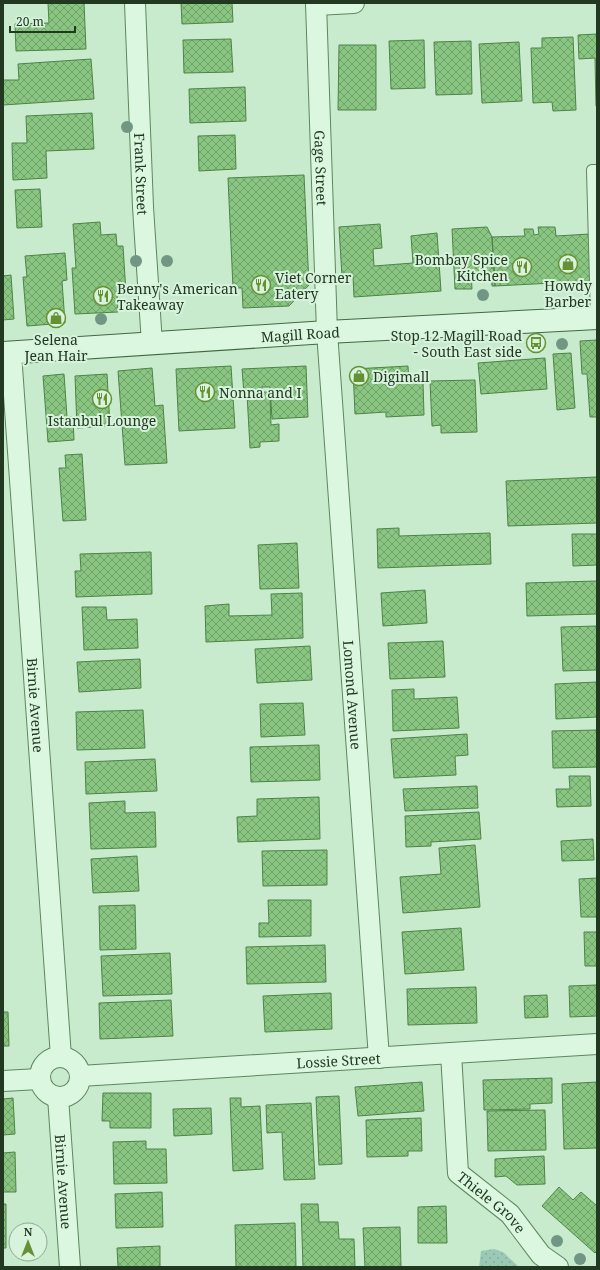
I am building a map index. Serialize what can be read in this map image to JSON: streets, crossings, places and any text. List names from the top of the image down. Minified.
{"streets":{"main road":["Magill Road"],"street":["Gage Street","Frank Street","Lomond Avenue","Birnie Avenue","Lossie Street","Thiele Grove"]},"crossings":[["Gage Street","Magill Road"],["Gage Street","Lomond Avenue"],["Frank Street","Magill Road"],["Magill Road","Lomond Avenue"],["Magill Road","Birnie Avenue"],["Lomond Avenue","Lossie Street"],["Birnie Avenue","Lossie Street"],["Lossie Street","Thiele Grove"]],"places":{"shop":["Howdy Barber","Selena Jean Hair","Digimall"],"restaurant":["Bombay Spice Kitchen","Viet Corner Eatery","Benny's American Takeaway","Nonna and I","Istanbul Lounge"],"bus stop":["Stop 12 Magill Road - South East side"]},"scale_bar":"20 m","north":"top"}
